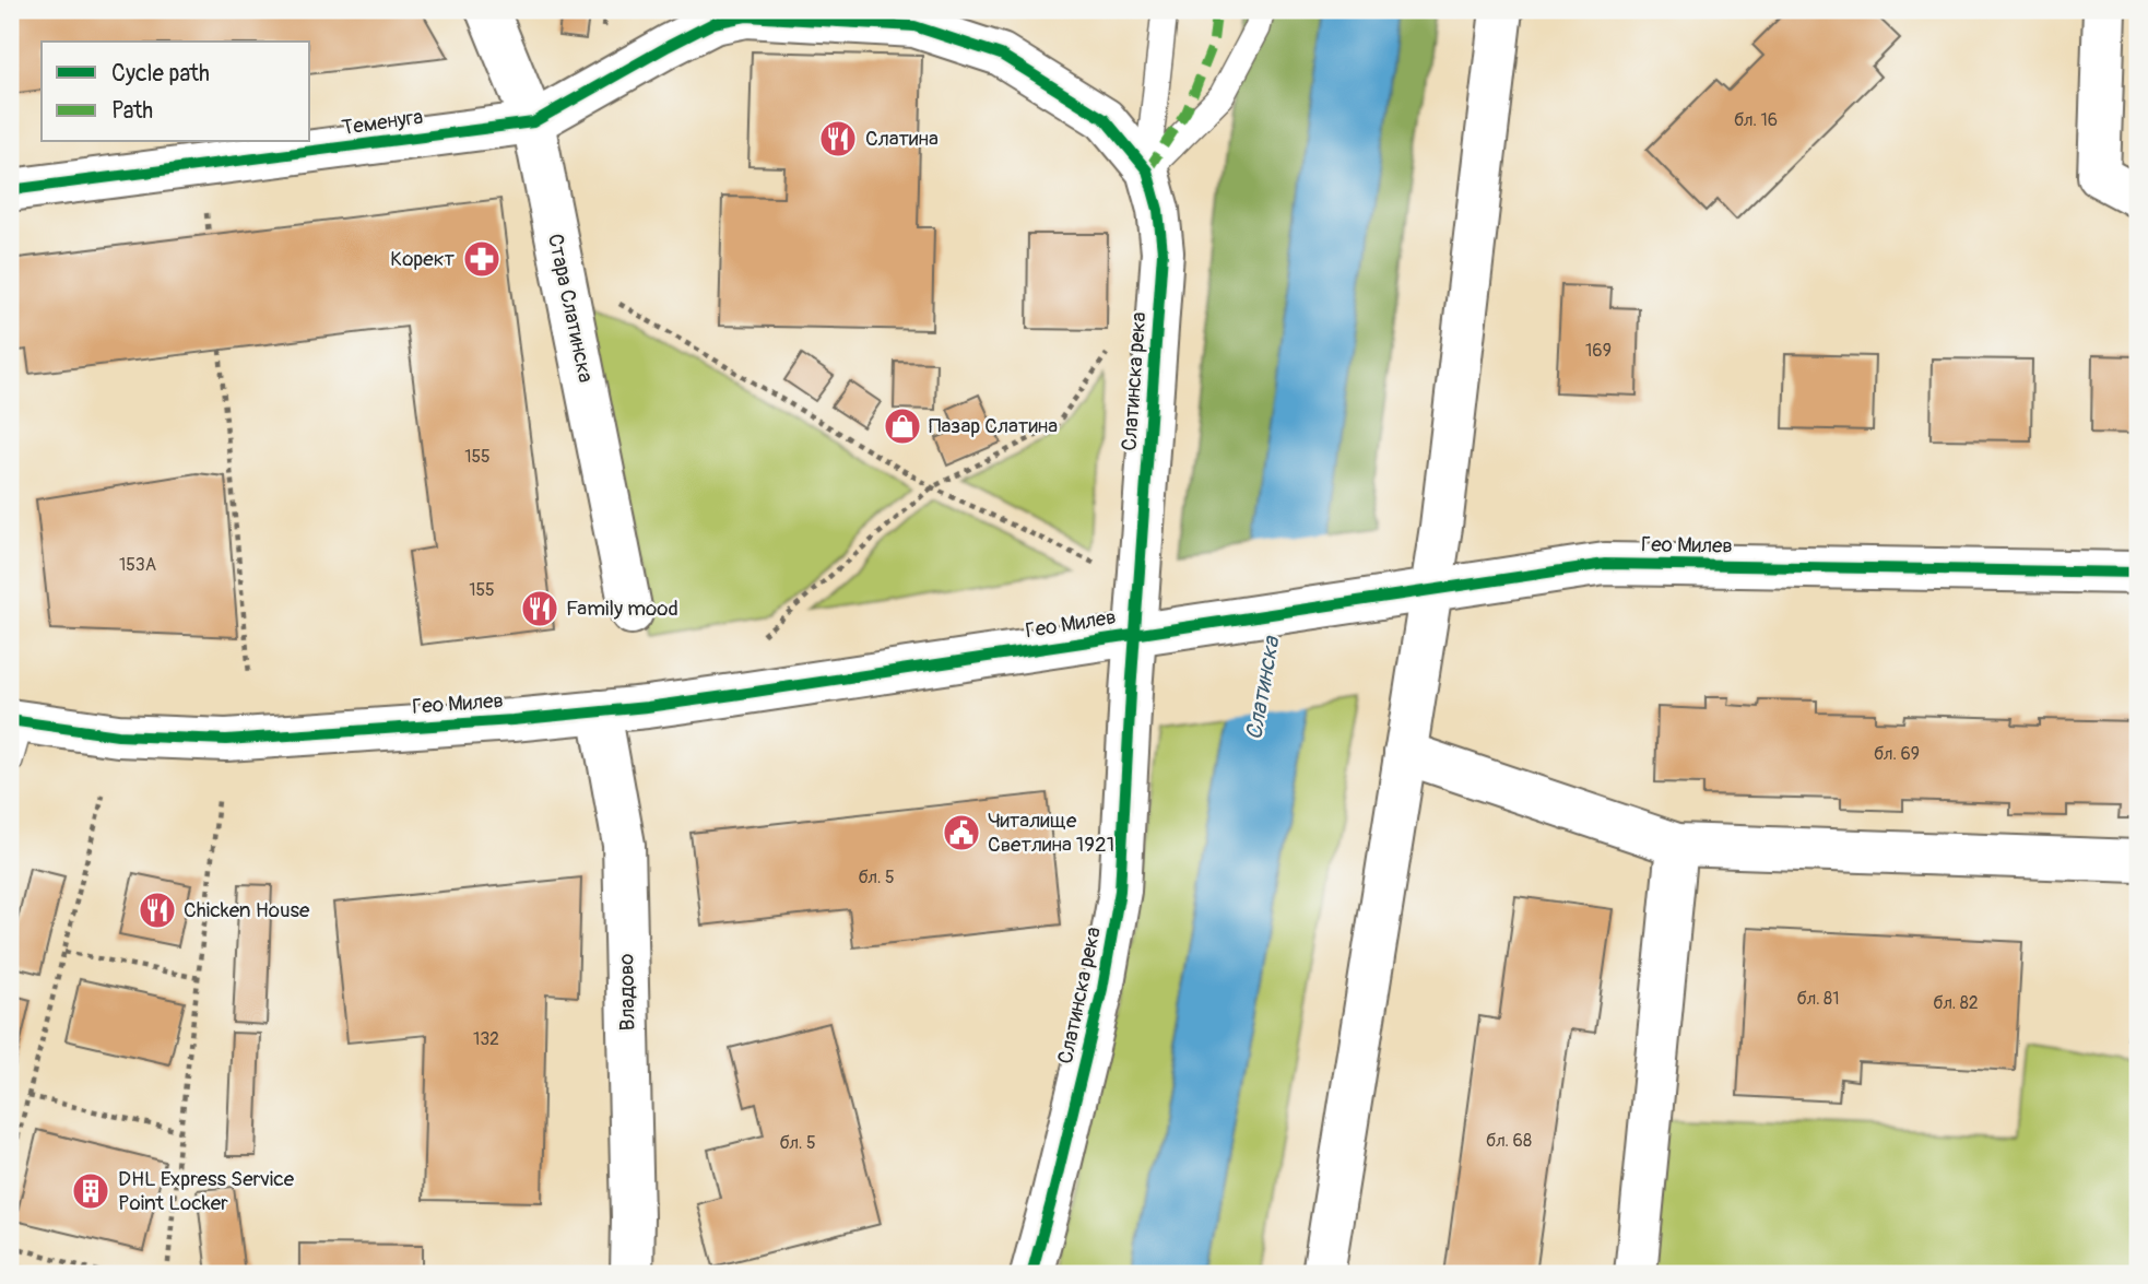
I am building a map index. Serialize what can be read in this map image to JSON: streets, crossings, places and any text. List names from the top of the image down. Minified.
{"streets":{"street":["Теменуга","Стара Слатинска","Слатинска река","Гео Милев","Владово"]},"crossings":[["Теменуга","Стара Слатинска"],["Теменуга","Слатинска река"],["Стара Слатинска","Слатинска река"],["Слатинска река","Гео Милев"],["Гео Милев","Владово"]],"water":["Слатинска"],"places":{"restaurant":["Слатина","Family mood","Chicken House"],"pharmacy":["Корект"],"shop":["Пазар Слатина"],"public building":["Читалище Светлина 1921"],"building":["DHL Express Service Point Locker"]},"house_numbers":["бл. 16","169","155","153А","155","бл. 69","бл. 5","бл. 81","бл. 82","132","бл. 68","бл. 5"],"legend":["Cycle path","Path"]}
